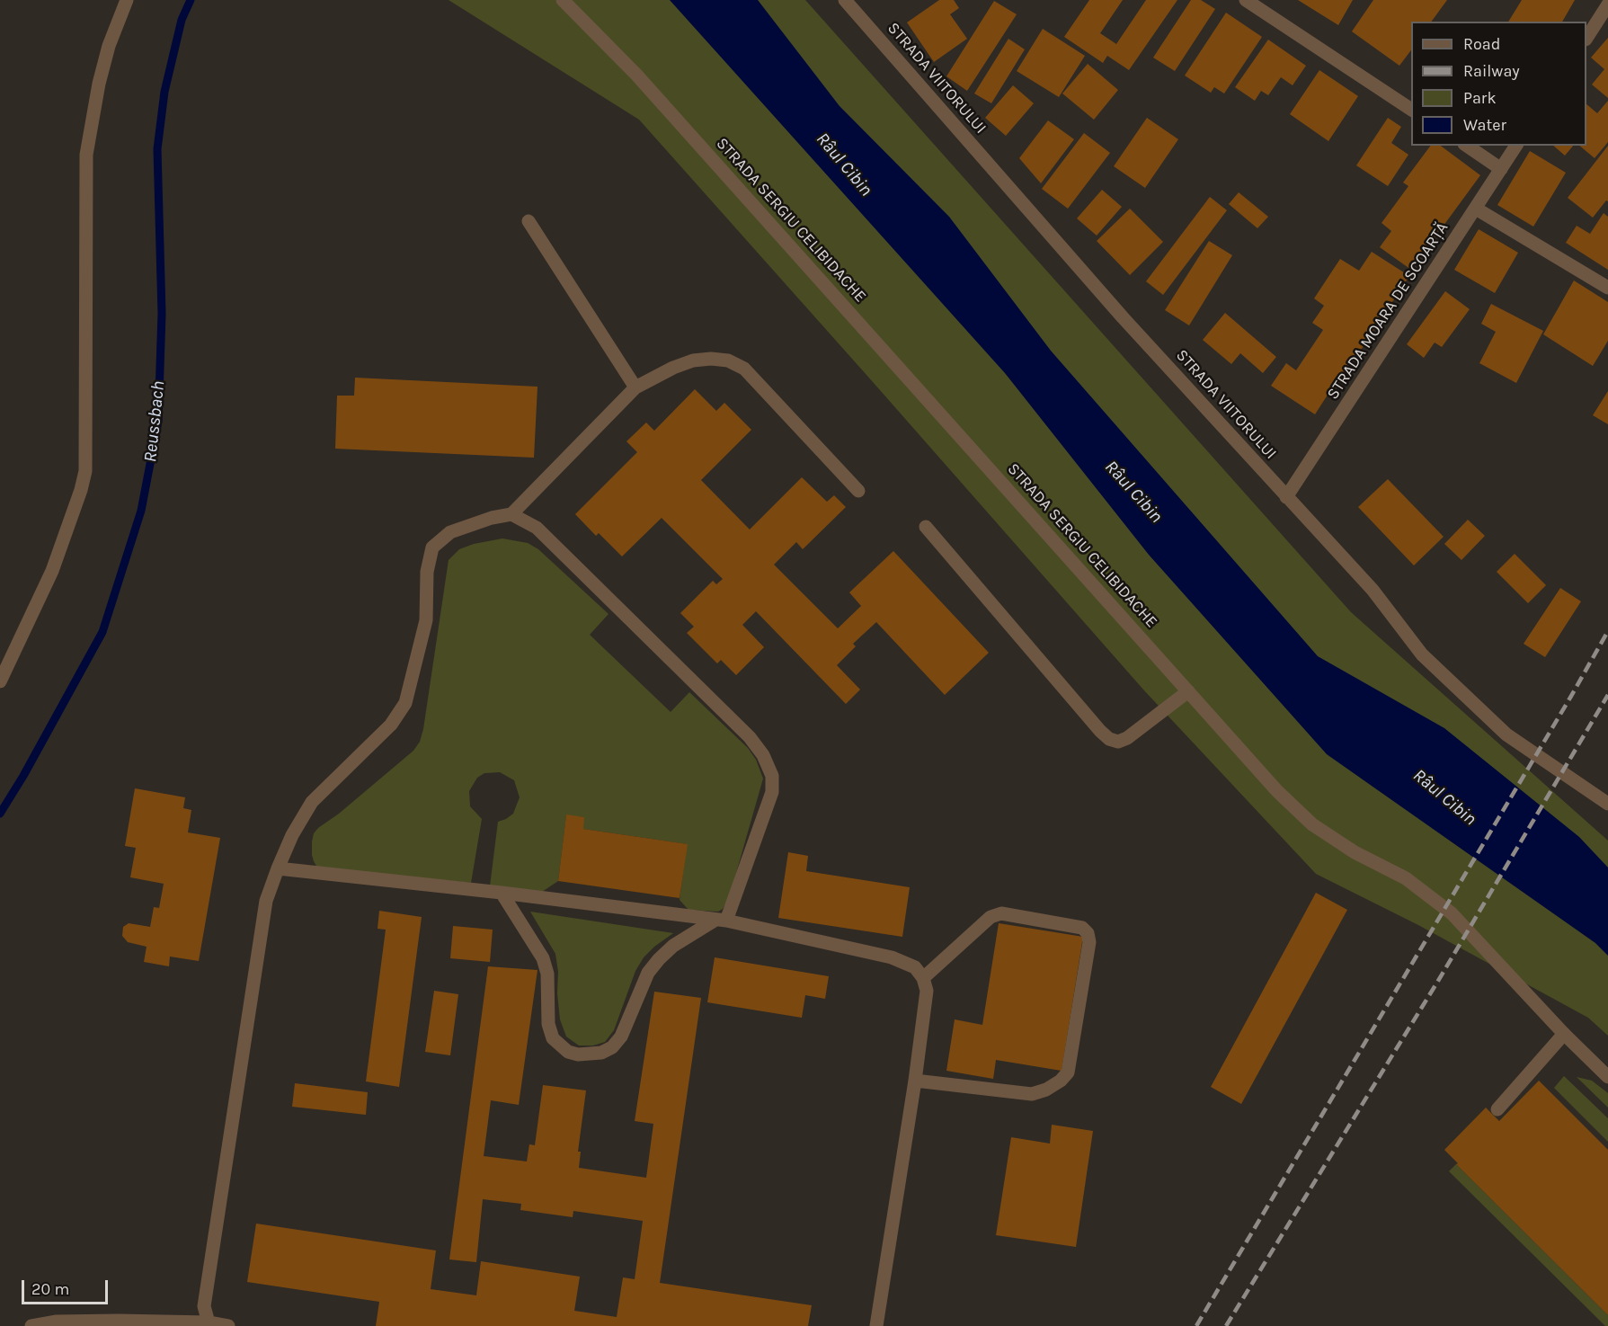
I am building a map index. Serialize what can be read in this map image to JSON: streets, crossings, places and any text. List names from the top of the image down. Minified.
{"streets":{"street":["STRADA VIITORULUI","STRADA SERGIU CELIBIDACHE","STRADA MOARA DE SCOARȚĂ"]},"crossings":[["STRADA VIITORULUI","STRADA MOARA DE SCOARȚĂ"]],"water":["Râul Cibin","Reussbach"],"legend":["Road","Railway","Park","Water"],"scale_bar":"20 m"}
